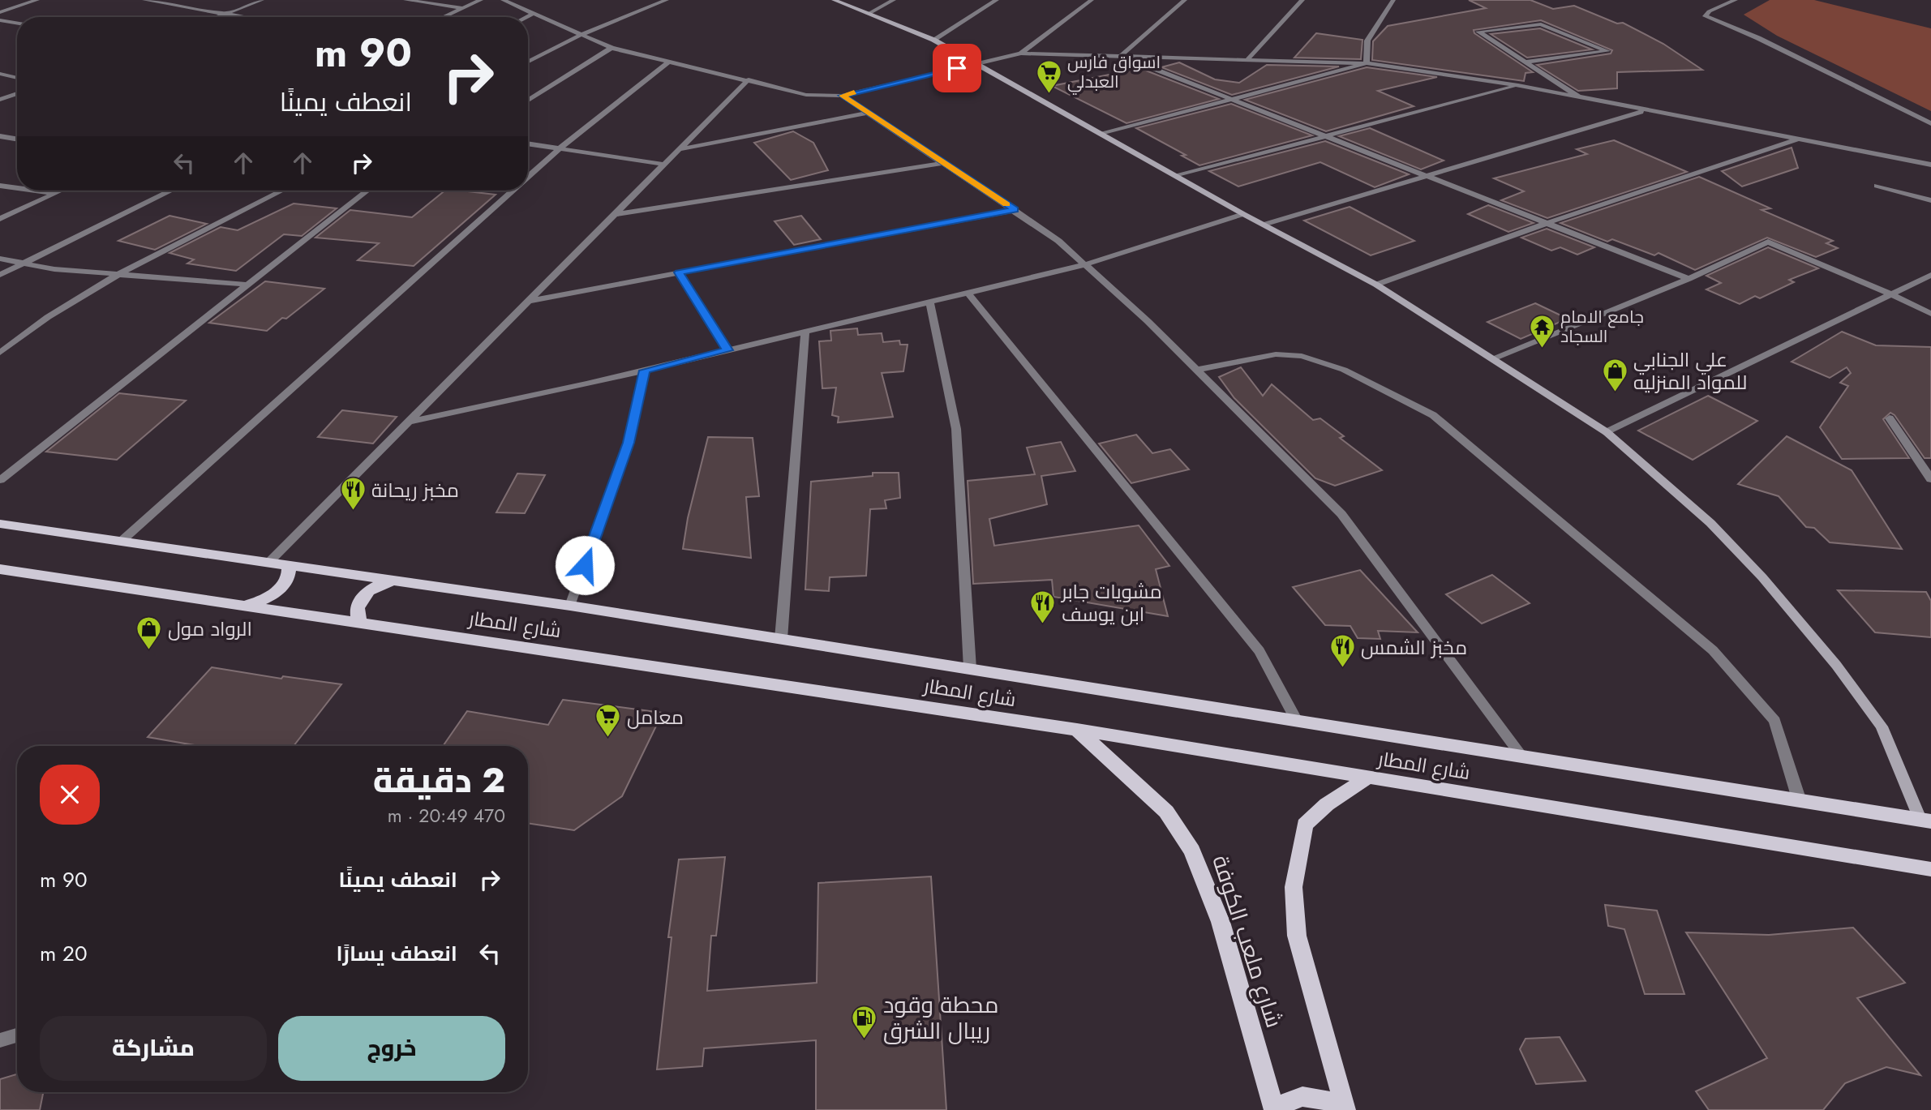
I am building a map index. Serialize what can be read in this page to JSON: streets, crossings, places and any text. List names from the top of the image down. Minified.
{"streets":{"main road":["شارع المطار","شارع ملعب الكوفة"]},"crossings":[["شارع المطار","شارع ملعب الكوفة"]],"places":{"supermarket":["اسواق فارس العبدلي","معامل"],"temple":["جامع الامام السجاد"],"shop":["علي الجنابي للمواد المنزليه","الرواد مول"],"restaurant":["مخبز ريحانة","مشويات جابر ابن يوسف","مخبز الشمس"],"fuel station":["محطة وقود ريبال الشرق"]},"page":{"turn":["90 m","انعطف يمينًا"],"heading":["2 دقيقة","470 m · 20:49"],"list":[{"name":"انعطف يمينًا","value":"90 m"},{"name":"انعطف يسارًا","value":"20 m"}],"buttons":["خروج","مشاركة"]}}
